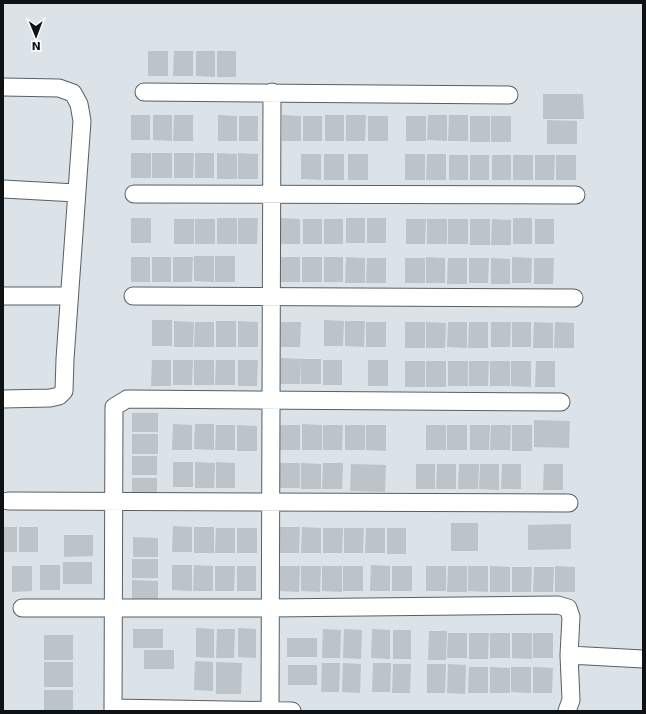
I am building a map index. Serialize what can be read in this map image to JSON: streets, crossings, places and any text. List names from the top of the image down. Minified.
{"north":"bottom"}
